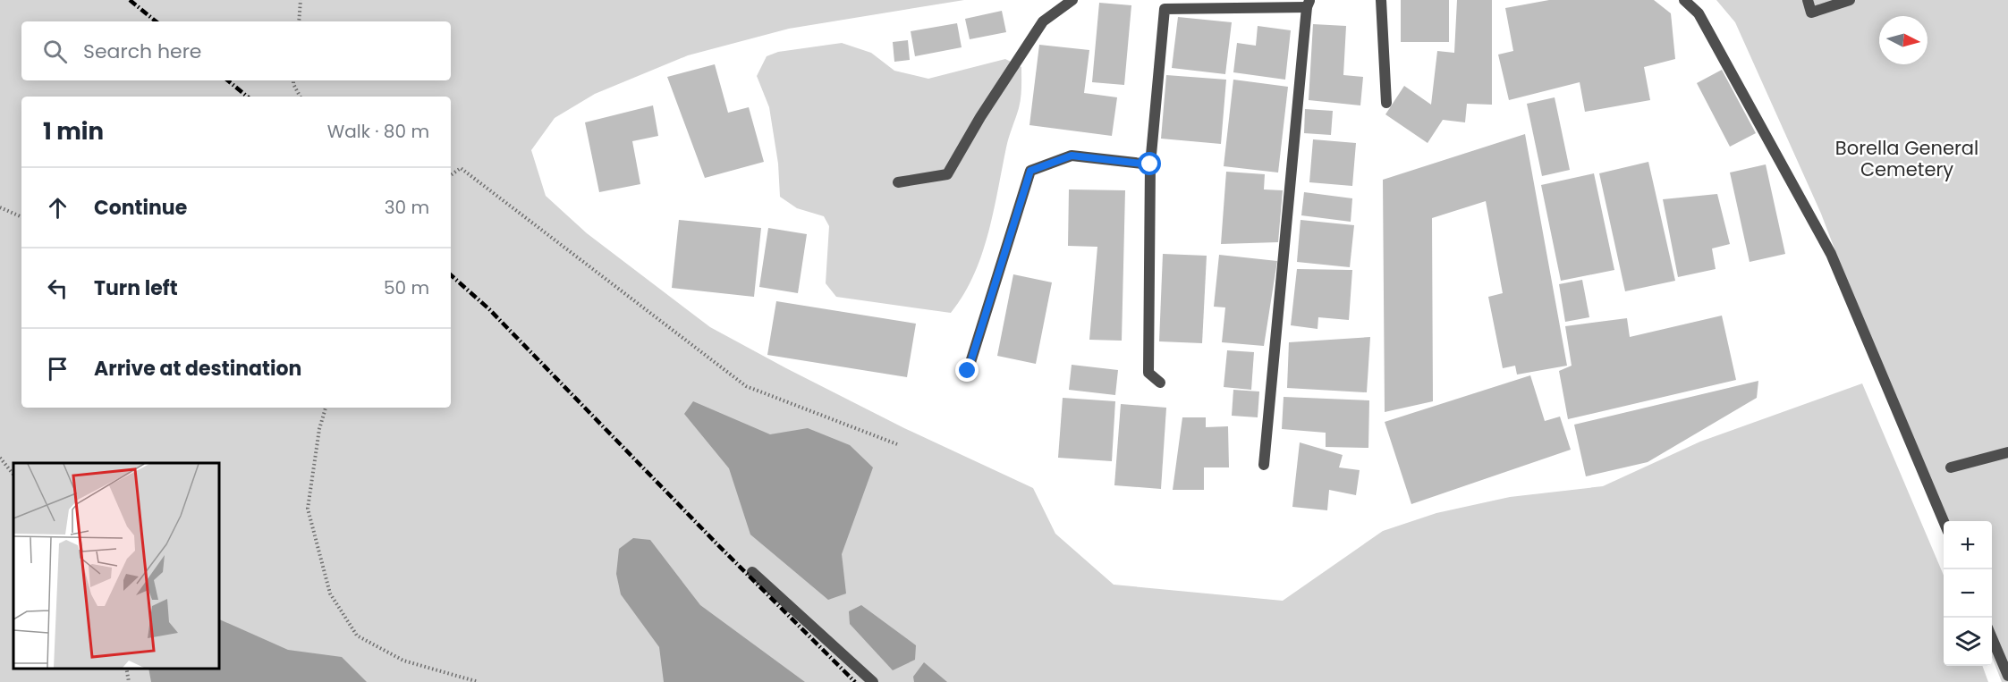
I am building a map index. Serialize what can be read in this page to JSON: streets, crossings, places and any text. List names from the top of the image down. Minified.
{"parks":["Borella General Cemetery"],"north":"right","page":{"search":"Search here","heading":["1 min","Walk · 80 m"],"list":[["Continue","30 m"],["Turn left","50 m"],"Arrive at destination"],"map_buttons":["+","−"]}}
